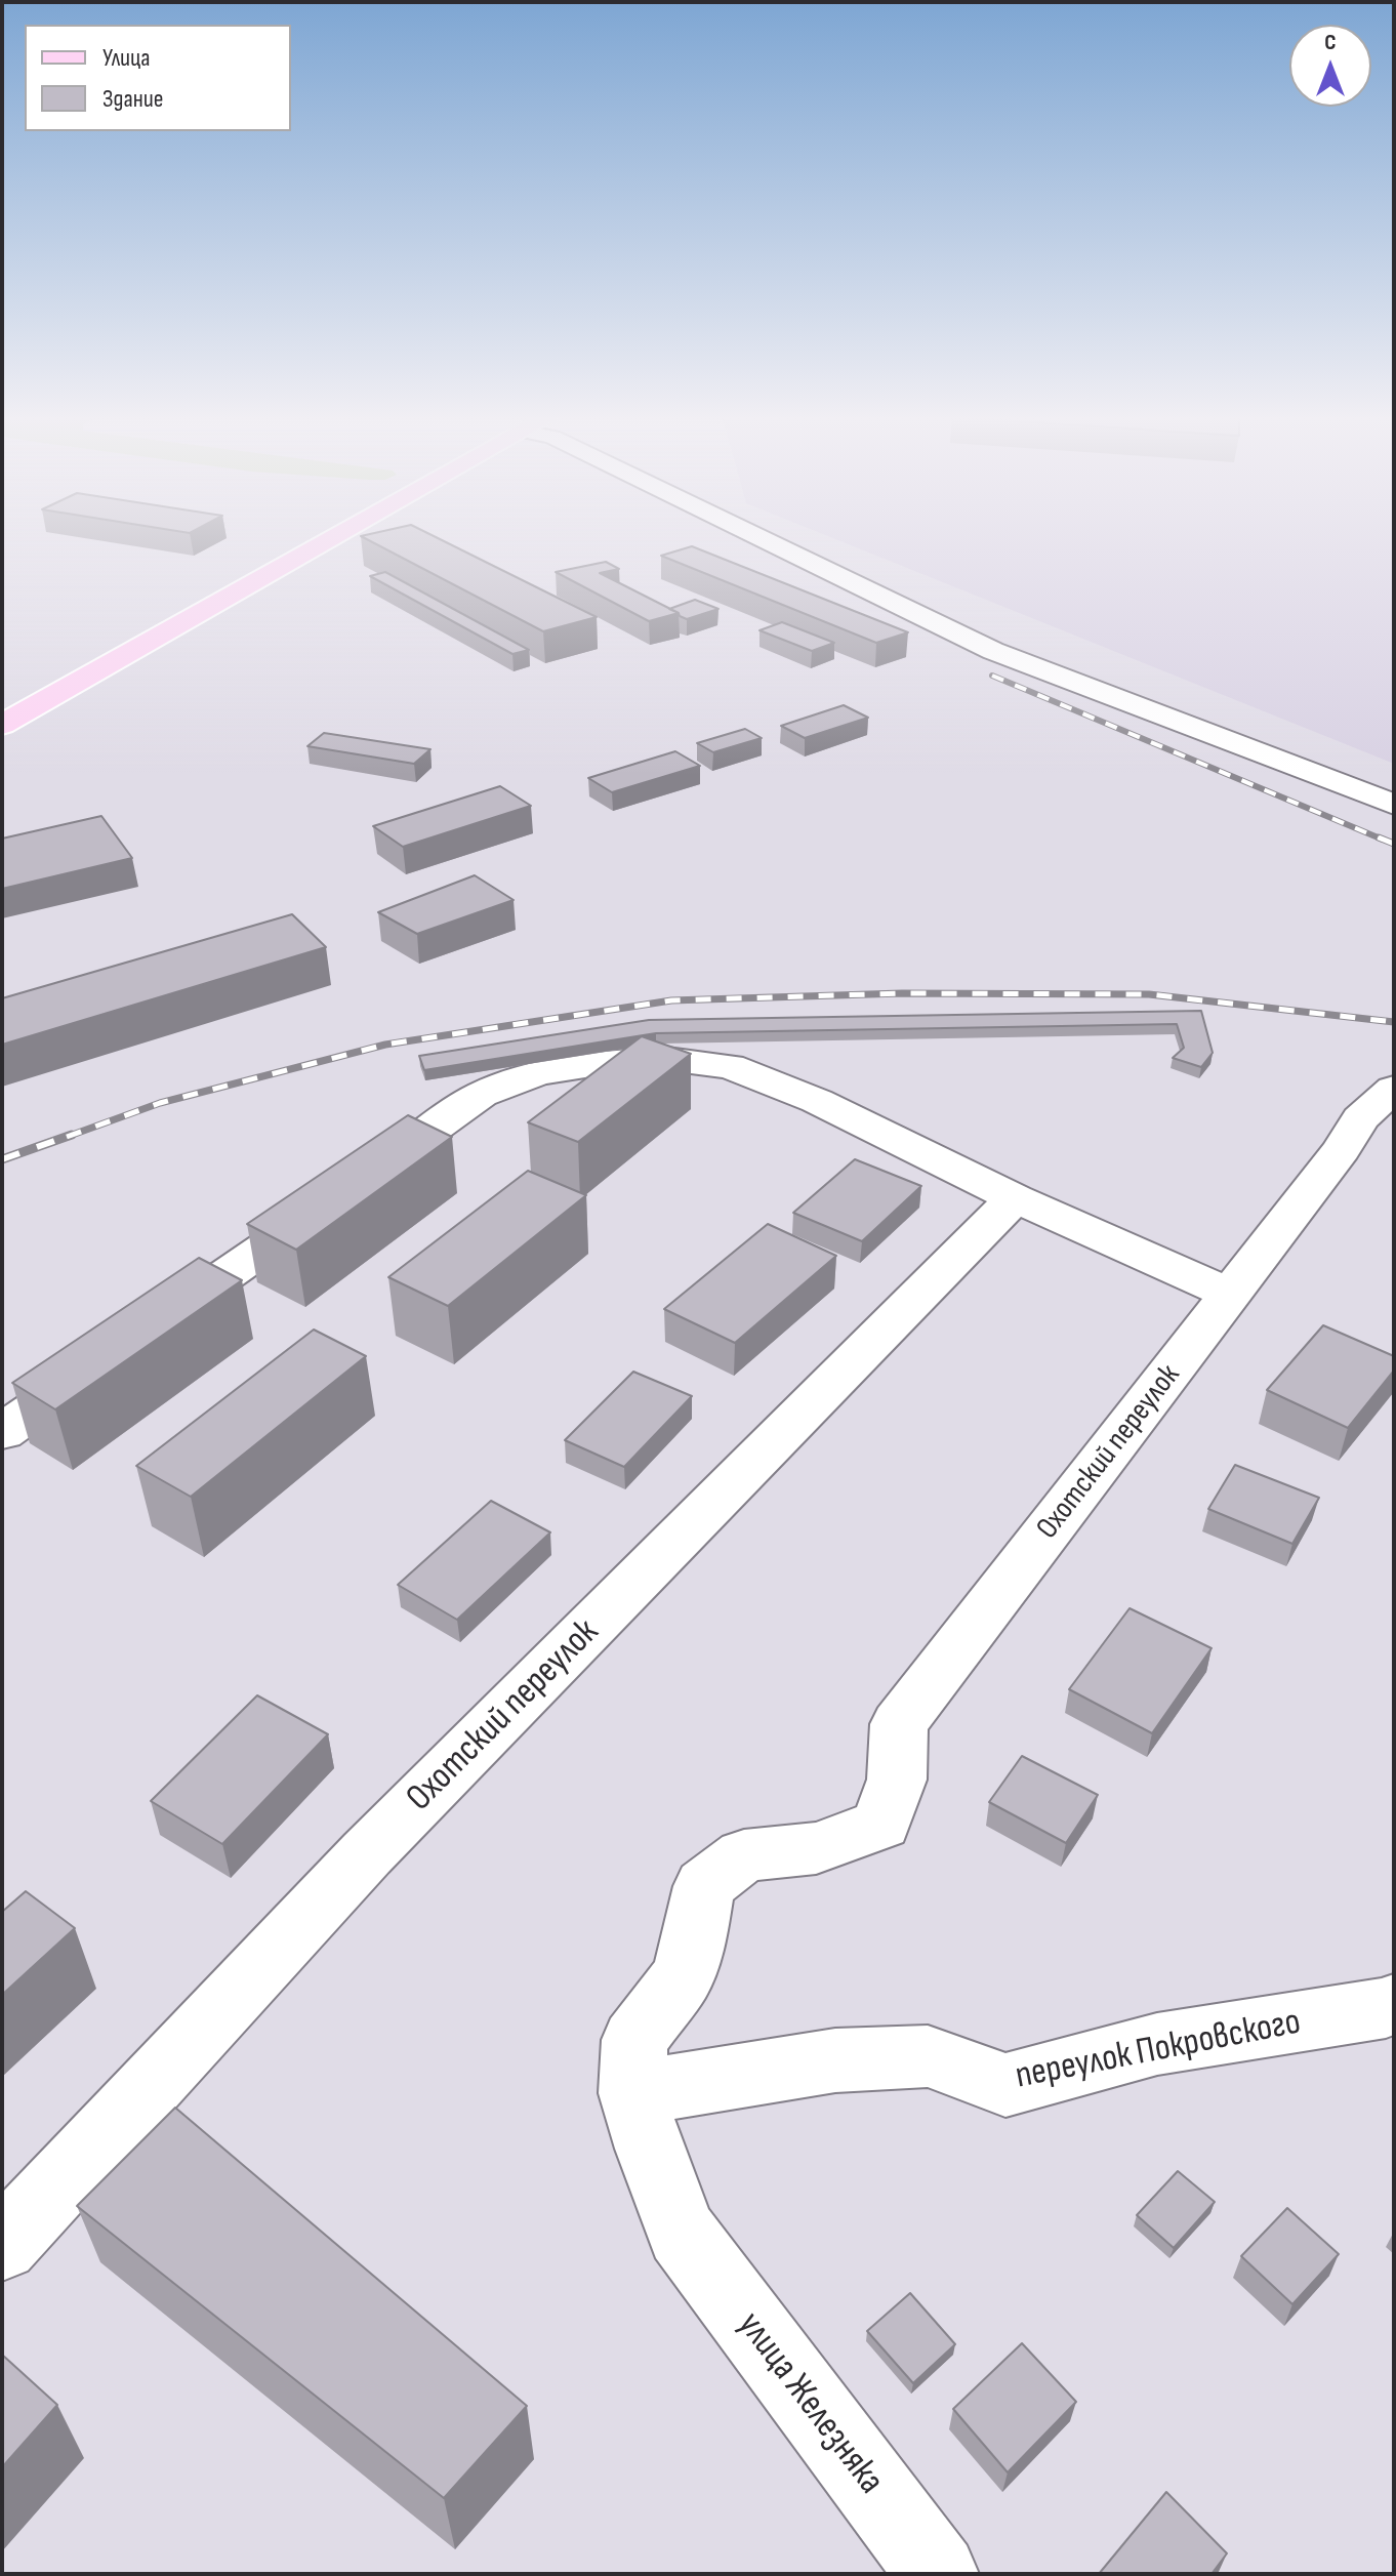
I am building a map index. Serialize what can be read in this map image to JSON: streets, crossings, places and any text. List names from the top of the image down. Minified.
{"streets":{"street":["Охотский переулок","переулок Покровского","улица Железняка"]},"crossings":[["Охотский переулок","переулок Покровского"],["Охотский переулок","улица Железняка"],["переулок Покровского","улица Железняка"]],"legend":["Улица","Здание"],"north":"top"}
